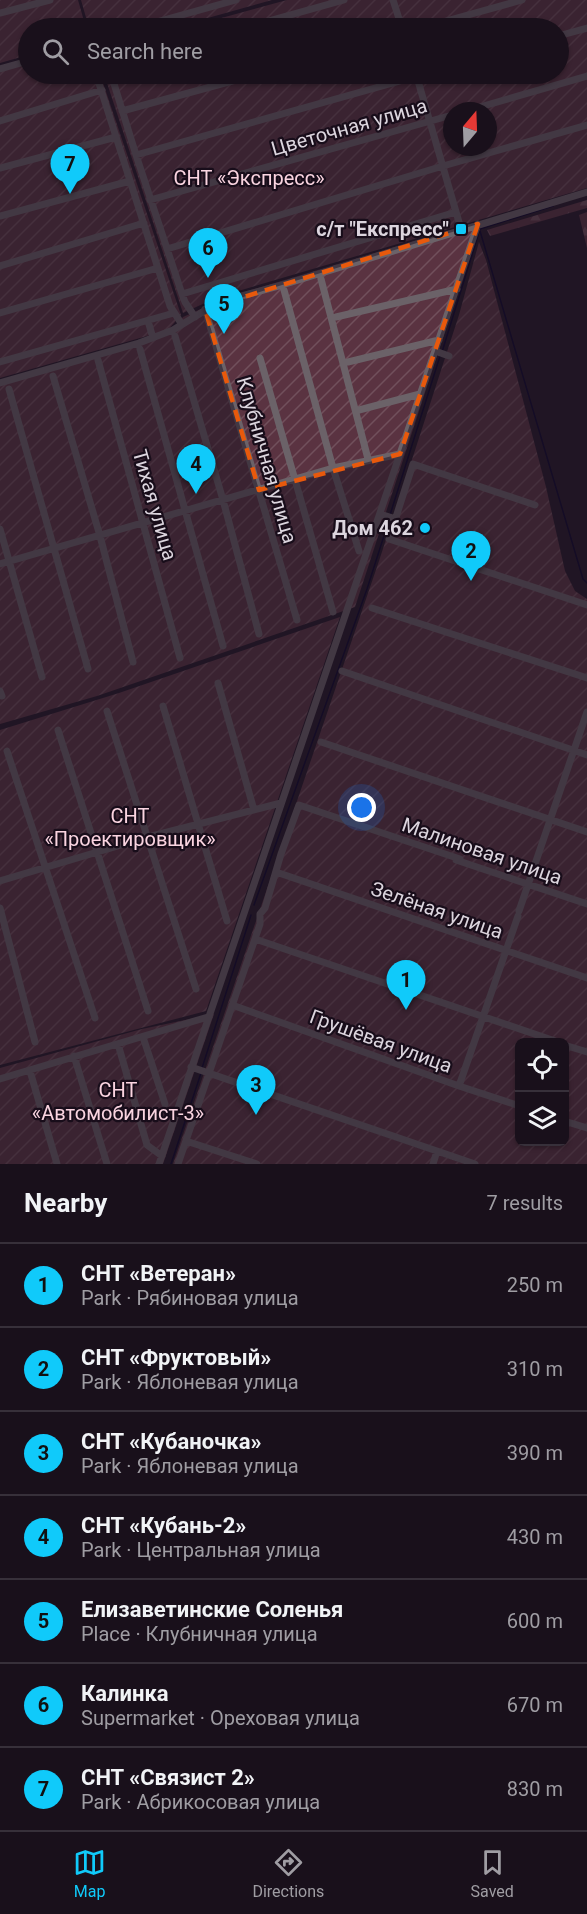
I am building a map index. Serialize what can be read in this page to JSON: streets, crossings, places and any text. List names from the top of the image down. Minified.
{"streets":{"street":["Цветочная улица","Клубничная улица","Тихая улица","Малиновая улица","Зелёная улица","Грушёвая улица"]},"parks":["СНТ «Экспресс»","СНТ «Проектировщик»","СНТ «Автомобилист-3»"],"places":{"transit":["с/т \"Експресс\""],"other":["Дом 462"]},"north":"top","page":{"search":"Search here","pins":["7","6","5","4","2","1","3"],"heading":["Nearby","7 results"],"list":[{"mark":"1","name":"СНТ «Ветеран»","note":"Park · Рябиновая улица","value":"250 m"},{"mark":"2","name":"СНТ «Фруктовый»","note":"Park · Яблоневая улица","value":"310 m"},{"mark":"3","name":"СНТ «Кубаночка»","note":"Park · Яблоневая улица","value":"390 m"},{"mark":"4","name":"СНТ «Кубань-2»","note":"Park · Центральная улица","value":"430 m"},{"mark":"5","name":"Елизаветинские Соленья","note":"Place · Клубничная улица","value":"600 m"},{"mark":"6","name":"Калинка","note":"Supermarket · Ореховая улица","value":"670 m"},{"mark":"7","name":"СНТ «Связист 2»","note":"Park · Абрикосовая улица","value":"830 m"}],"nav":["Map","Directions","Saved"]}}
